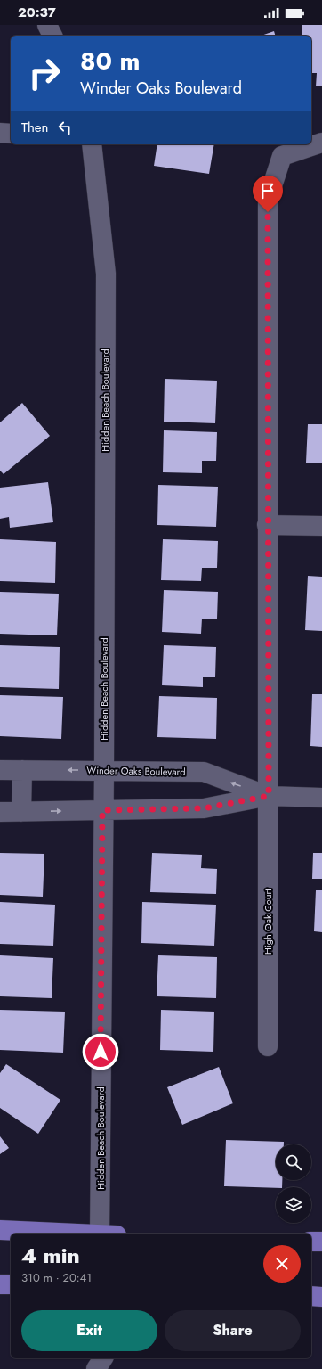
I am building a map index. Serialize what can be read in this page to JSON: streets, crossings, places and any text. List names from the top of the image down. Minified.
{"streets":{"street":["Hidden Beach Boulevard","Winder Oaks Boulevard","High Oak Court"]},"crossings":[["Hidden Beach Boulevard","Winder Oaks Boulevard"],["Winder Oaks Boulevard","High Oak Court"]],"page":{"status":"20:37","turn":["80 m","Winder Oaks Boulevard"],"then":"Then","heading":["4 min","310 m · 20:41"],"buttons":["Exit","Share"]}}
